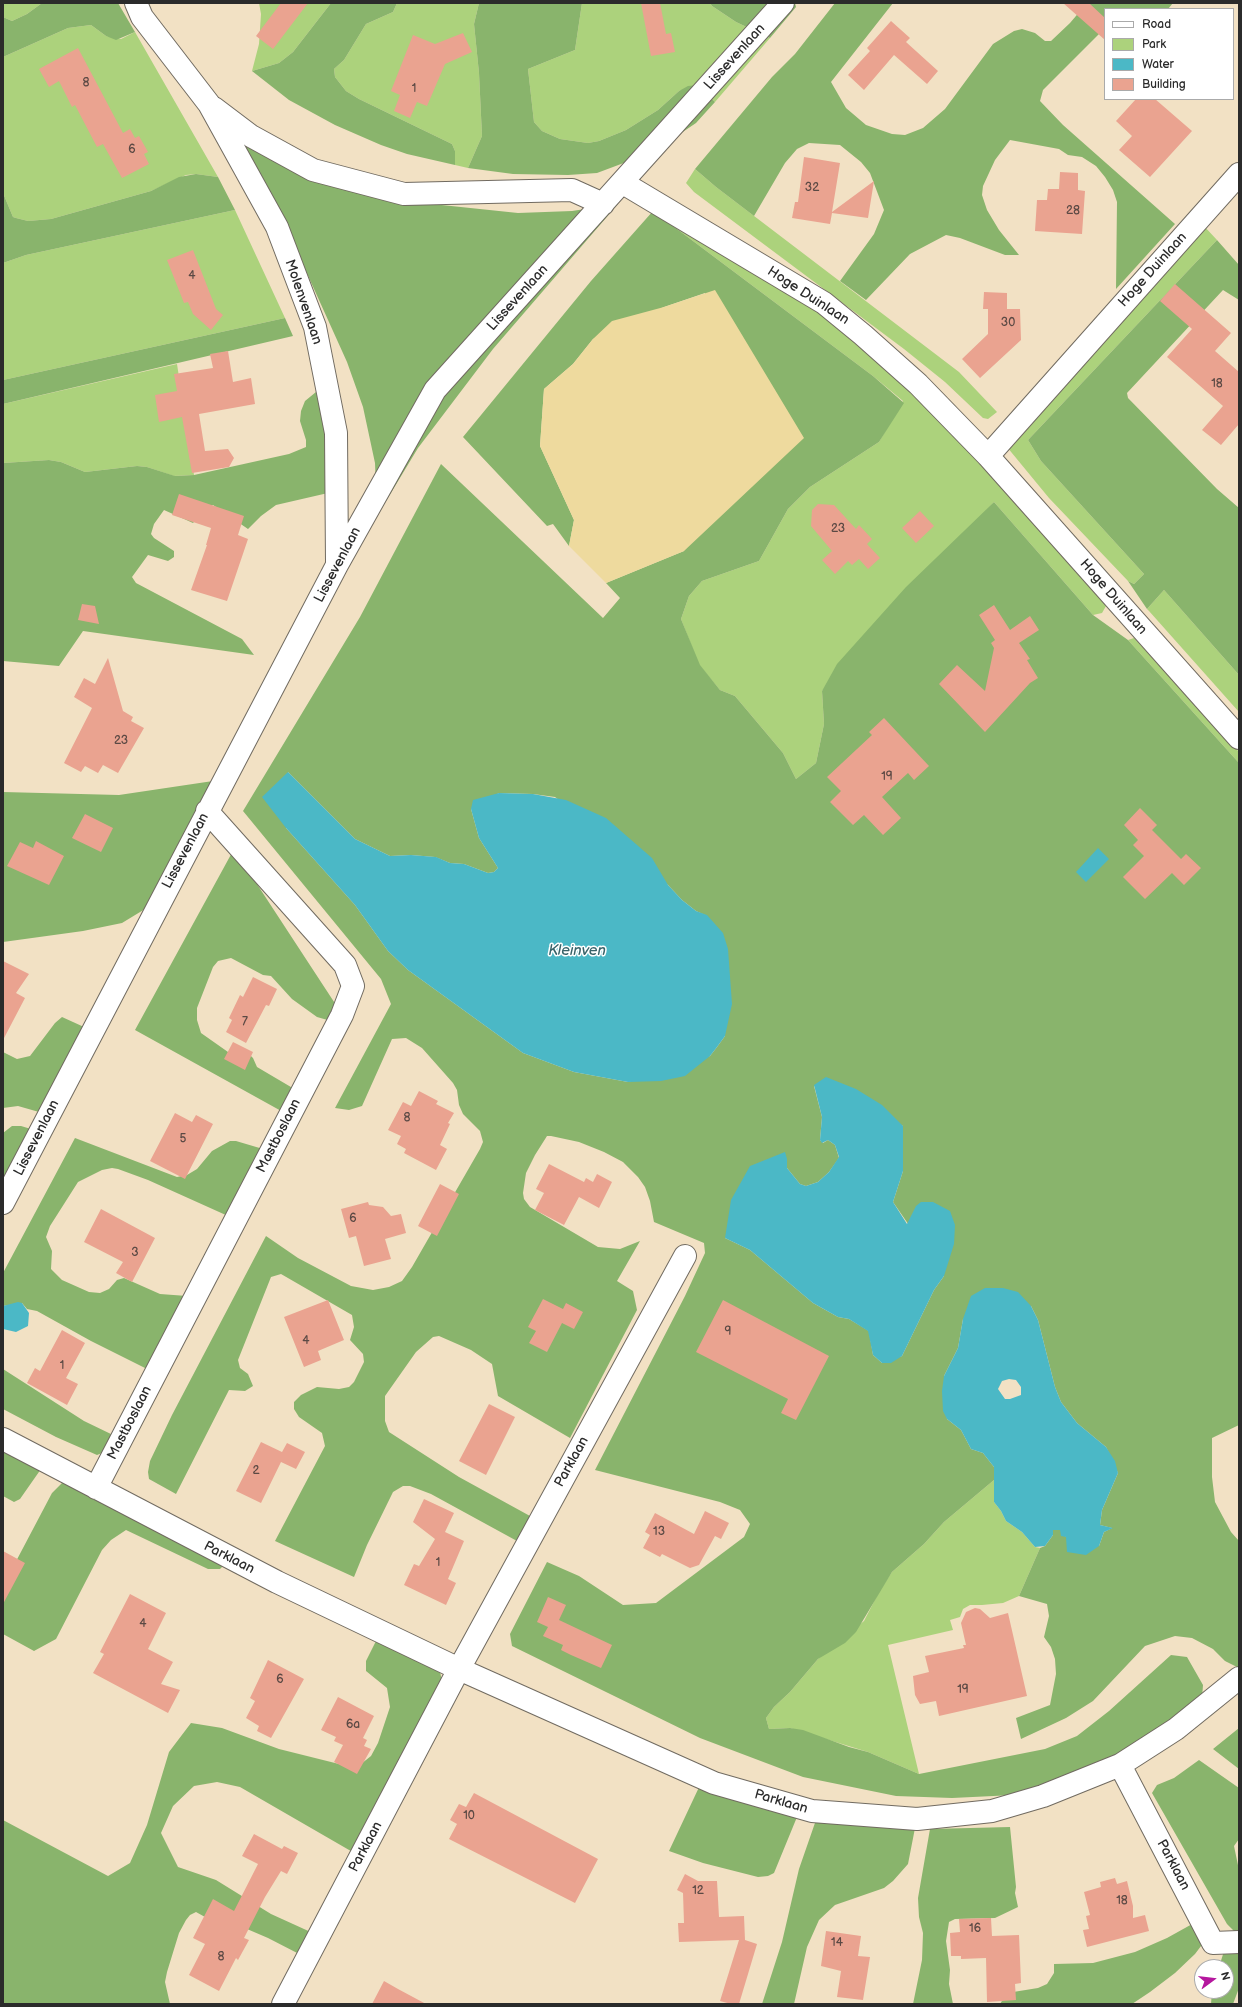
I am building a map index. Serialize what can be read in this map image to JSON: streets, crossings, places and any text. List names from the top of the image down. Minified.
{"streets":{"street":["Lissevenlaan","Hoge Duinlaan","Molenvenlaan","Mastboslaan","Parklaan"]},"crossings":[["Lissevenlaan","Hoge Duinlaan"],["Lissevenlaan","Molenvenlaan"],["Lissevenlaan","Mastboslaan"],["Mastboslaan","Parklaan"]],"water":["Kleinven"],"house_numbers":["8","1","6","32","28","4","30","18","23","23","19","7","8","5","6","3","9","4","1","2","13","1","4","6","19","6a","10","12","18","16","14","8"],"legend":["Road","Park","Water","Building"],"north":"right"}
